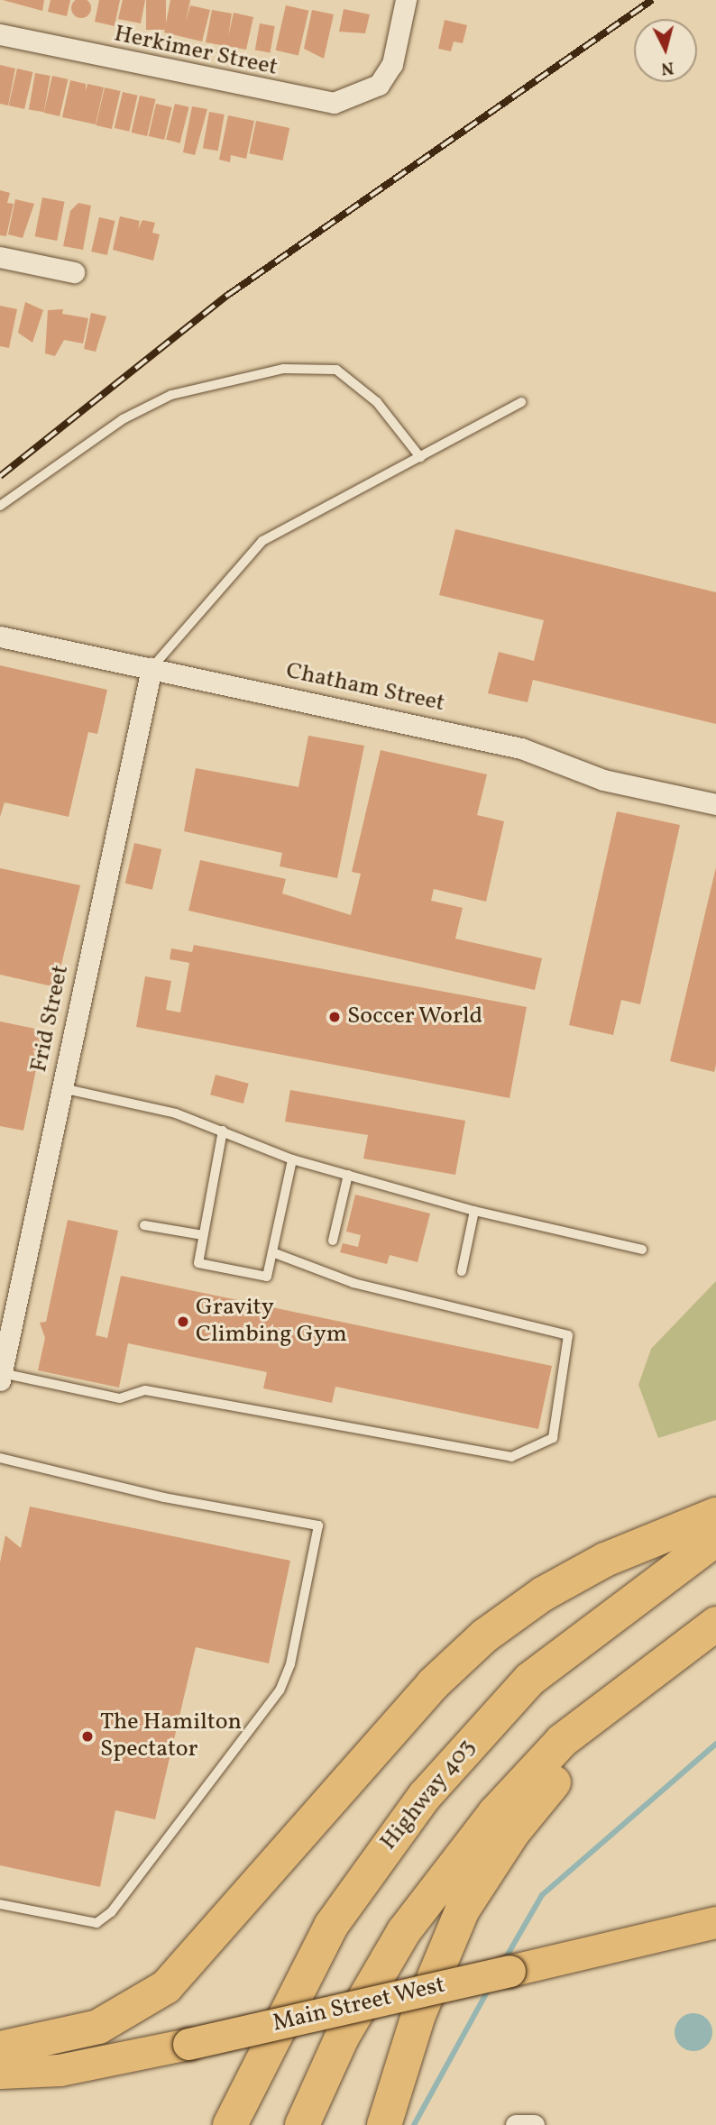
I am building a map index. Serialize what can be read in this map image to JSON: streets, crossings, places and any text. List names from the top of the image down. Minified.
{"streets":{"highway":["Highway 403"],"main road":["Main Street West"],"street":["Herkimer Street","Chatham Street","Frid Street"]},"crossings":[["Chatham Street","Frid Street"]],"places":["Soccer World","Gravity Climbing Gym","The Hamilton Spectator"],"north":"bottom"}
